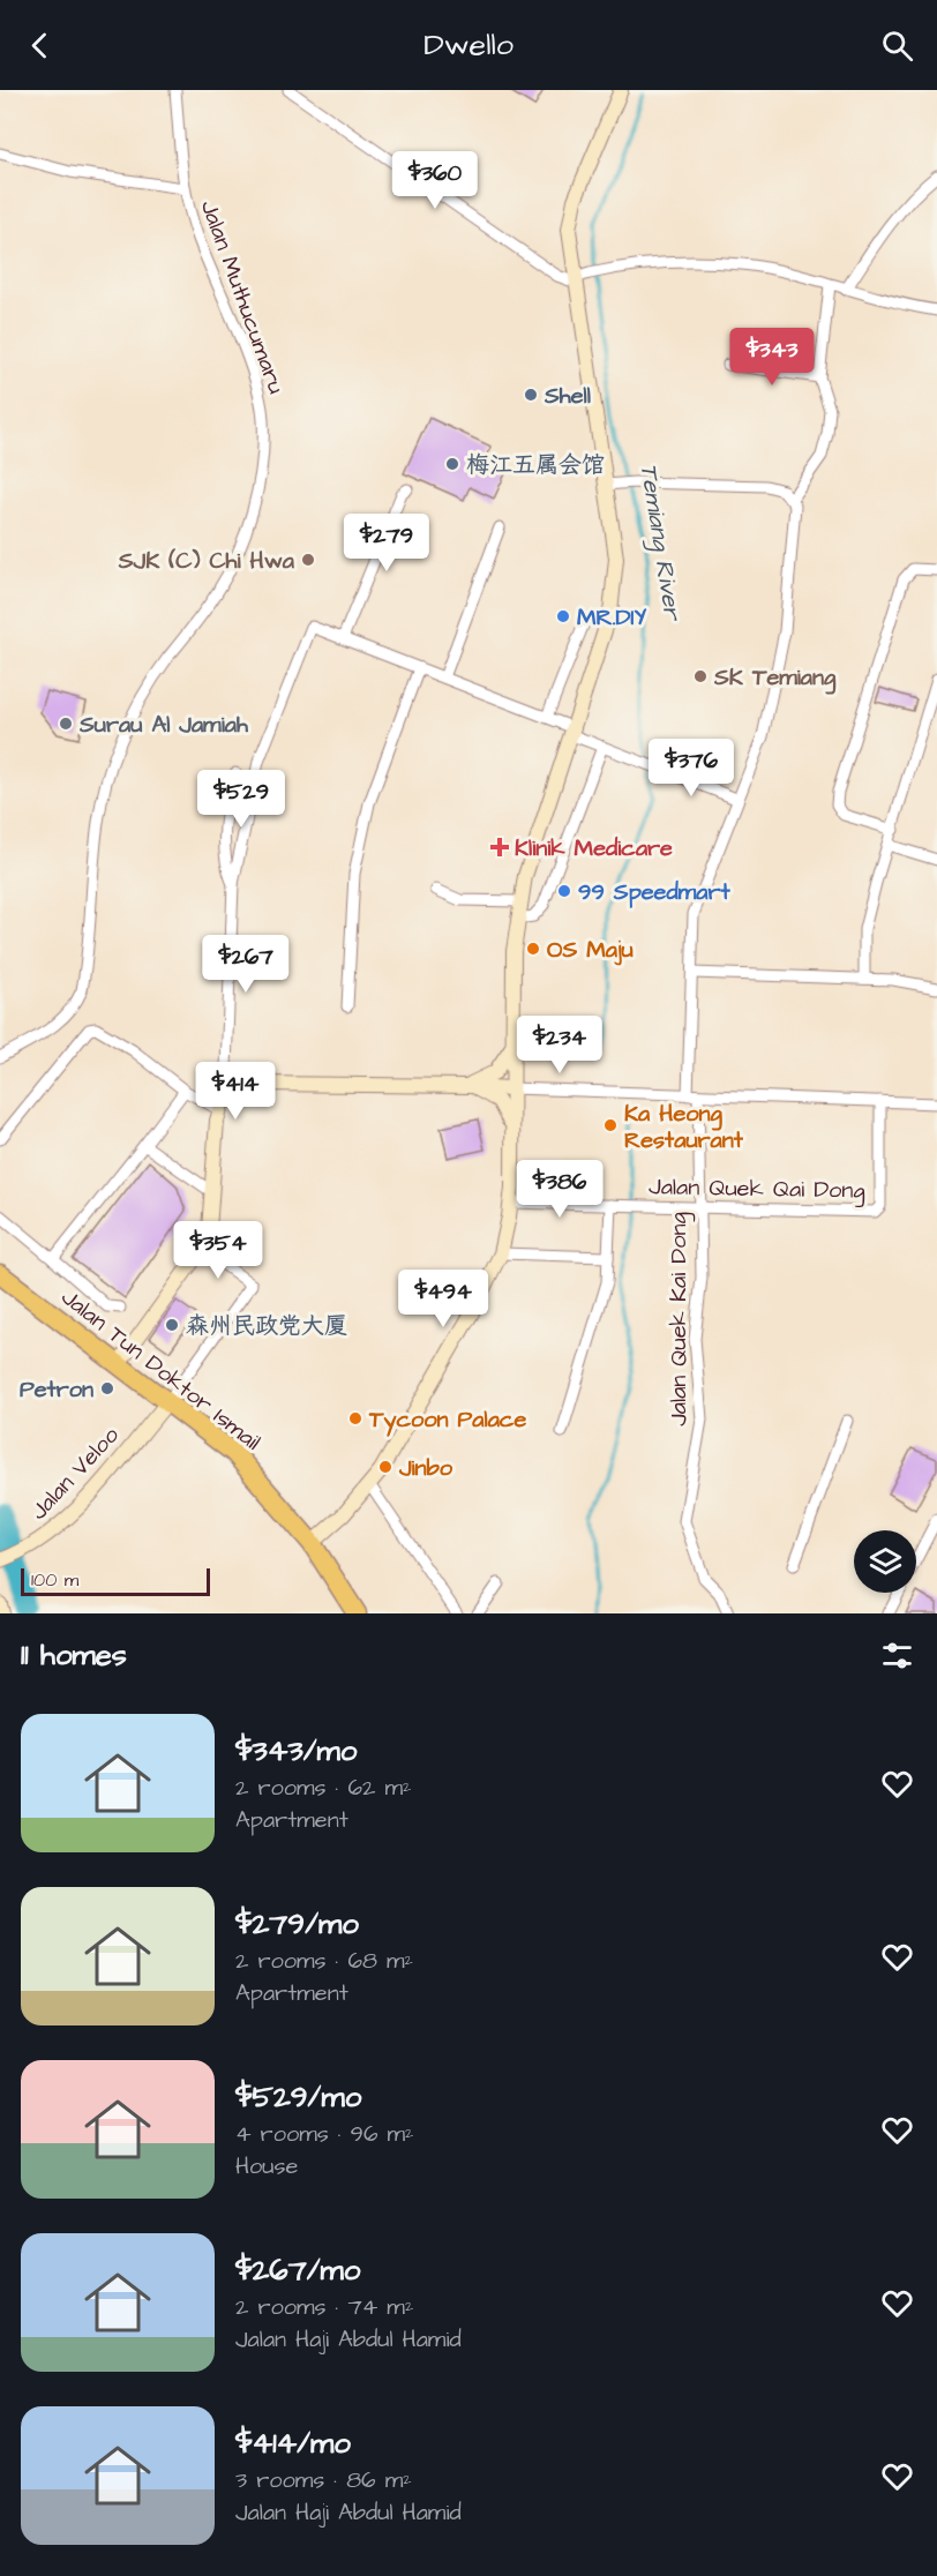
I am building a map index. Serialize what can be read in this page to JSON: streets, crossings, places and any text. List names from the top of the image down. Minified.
{"streets":{"highway":["Jalan Tun Doktor Ismail"],"street":["Jalan Muthucumaru","Jalan Quek Qai Dong","Jalan Quek Kai Dong","Jalan Veloo"]},"crossings":[["Jalan Quek Qai Dong","Jalan Quek Kai Dong"],["Jalan Tun Doktor Ismail","Jalan Veloo"]],"water":["Temiang River"],"places":{"other":["Shell","梅江五属会馆","SJK (C) Chi Hwa","MR.DIY","SK Temiang","Surau Al Jamiah","99 Speedmart","OS Maju","Ka Heong Restaurant","森州民政党大厦","Petron","Tycoon Palace","Jinbo"],"health":["Klinik Medicare"]},"scale_bar":"100 m","page":{"header":"Dwello","price":["$360","$343","$279","$376","$529","$267","$234","$414","$386","$354","$494"],"scale":"100 m","heading":"11 homes","list":[{"name":"$343/mo","note":"2 rooms · 62 m² · Apartment"},{"name":"$279/mo","note":"2 rooms · 68 m² · Apartment"},{"name":"$529/mo","note":"4 rooms · 96 m² · House"},{"name":"$267/mo","note":"2 rooms · 74 m² · Jalan Haji Abdul Hamid"},{"name":"$414/mo","note":"3 rooms · 86 m² · Jalan Haji Abdul Hamid"}]}}
